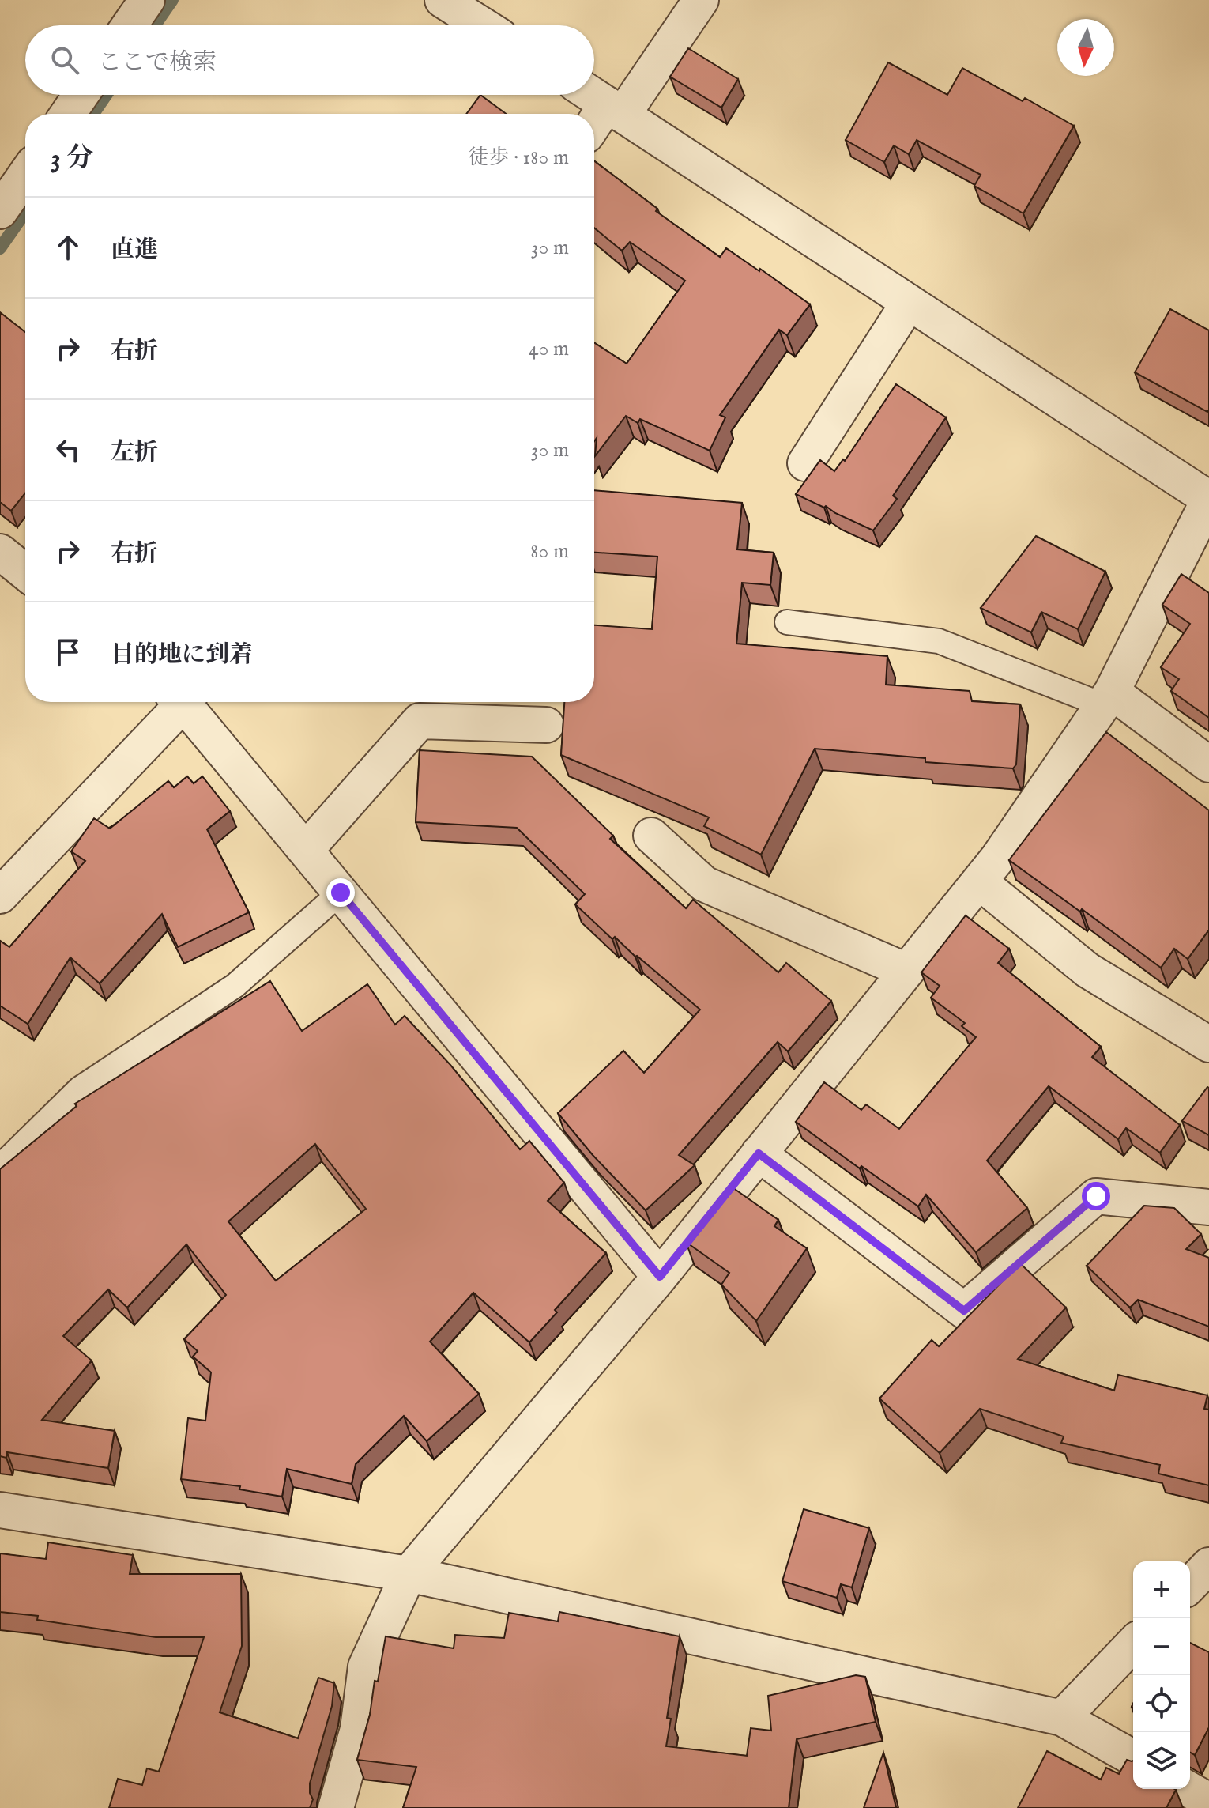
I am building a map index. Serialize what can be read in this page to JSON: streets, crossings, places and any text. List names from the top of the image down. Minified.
{"north":"bottom","page":{"search":"ここで検索","heading":["3 分","徒歩 · 180 m"],"list":[["直進","30 m"],["右折","40 m"],["左折","30 m"],["右折","80 m"],"目的地に到着"],"map_buttons":["+","−"]}}
